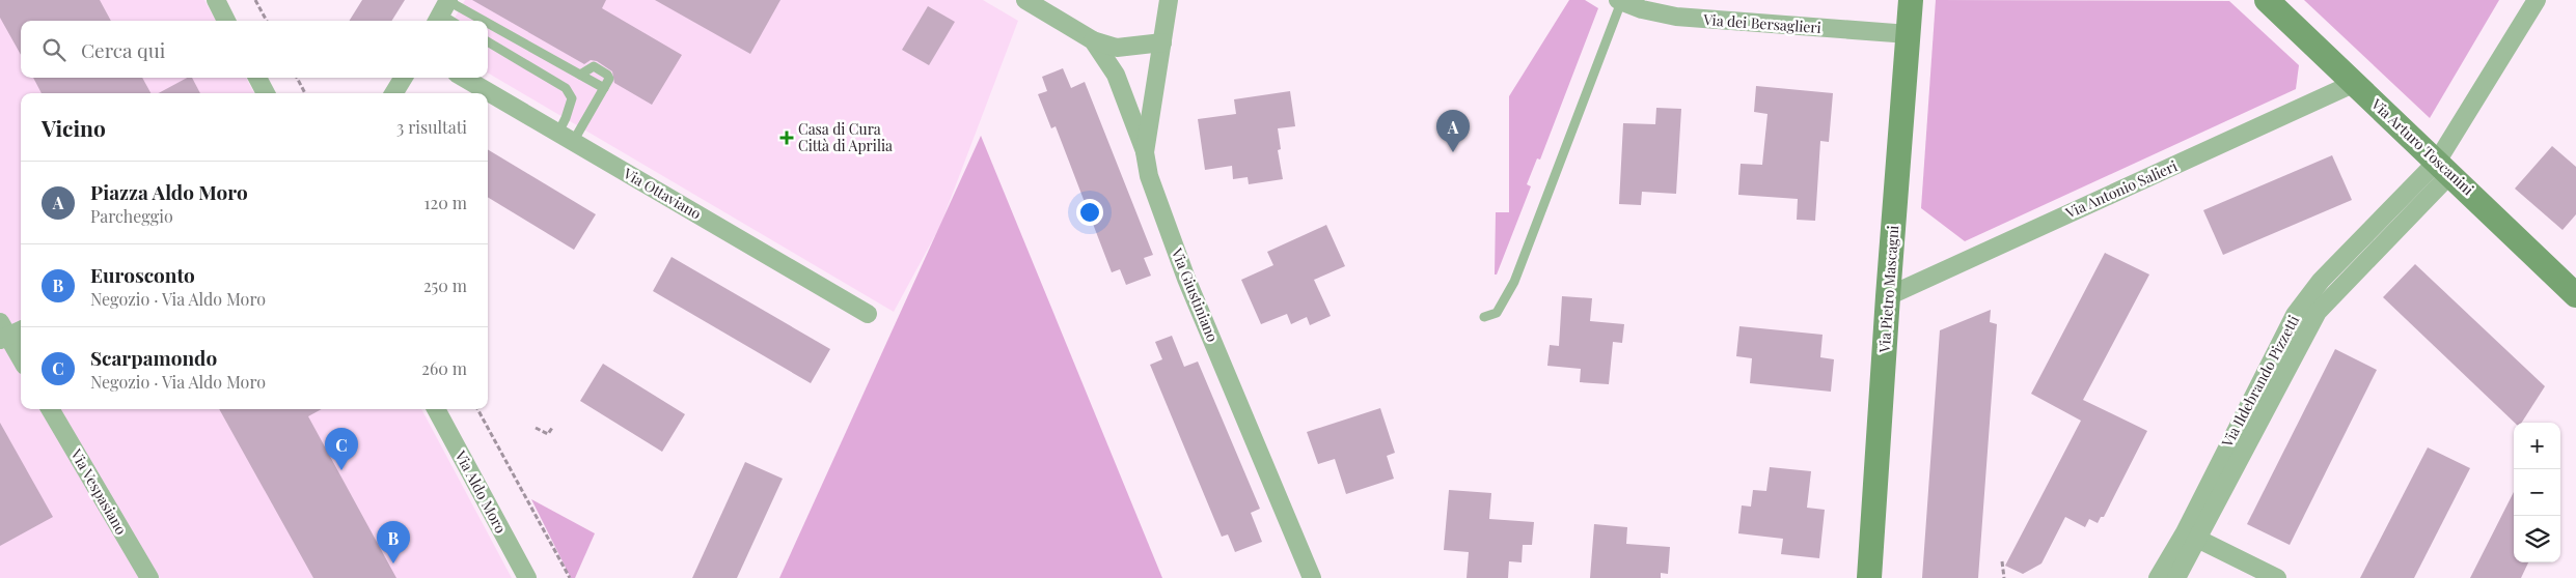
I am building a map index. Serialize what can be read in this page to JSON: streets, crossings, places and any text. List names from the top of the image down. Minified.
{"streets":{"street":["Via dei Bersaglieri","Via Arturo Toscanini","Via Antonio Salieri","Via Ottaviano","Via Pietro Mascagni","Via Giustiniano","Via Ildebrando Pizzetti","Via Vespasiano","Via Aldo Moro"]},"crossings":[["Via dei Bersaglieri","Via Pietro Mascagni"],["Via Arturo Toscanini","Via Antonio Salieri"],["Via Arturo Toscanini","Via Ildebrando Pizzetti"],["Via Antonio Salieri","Via Pietro Mascagni"]],"places":{"health":["Casa di Cura Città di Aprilia"]},"page":{"search":"Cerca qui","heading":["Vicino","3 risultati"],"pins":["A","C","B"],"list":[{"mark":"A","name":"Piazza Aldo Moro","note":"Parcheggio","value":"120 m"},{"mark":"B","name":"Eurosconto","note":"Negozio · Via Aldo Moro","value":"250 m"},{"mark":"C","name":"Scarpamondo","note":"Negozio · Via Aldo Moro","value":"260 m"}],"map_buttons":["+","−"]}}
